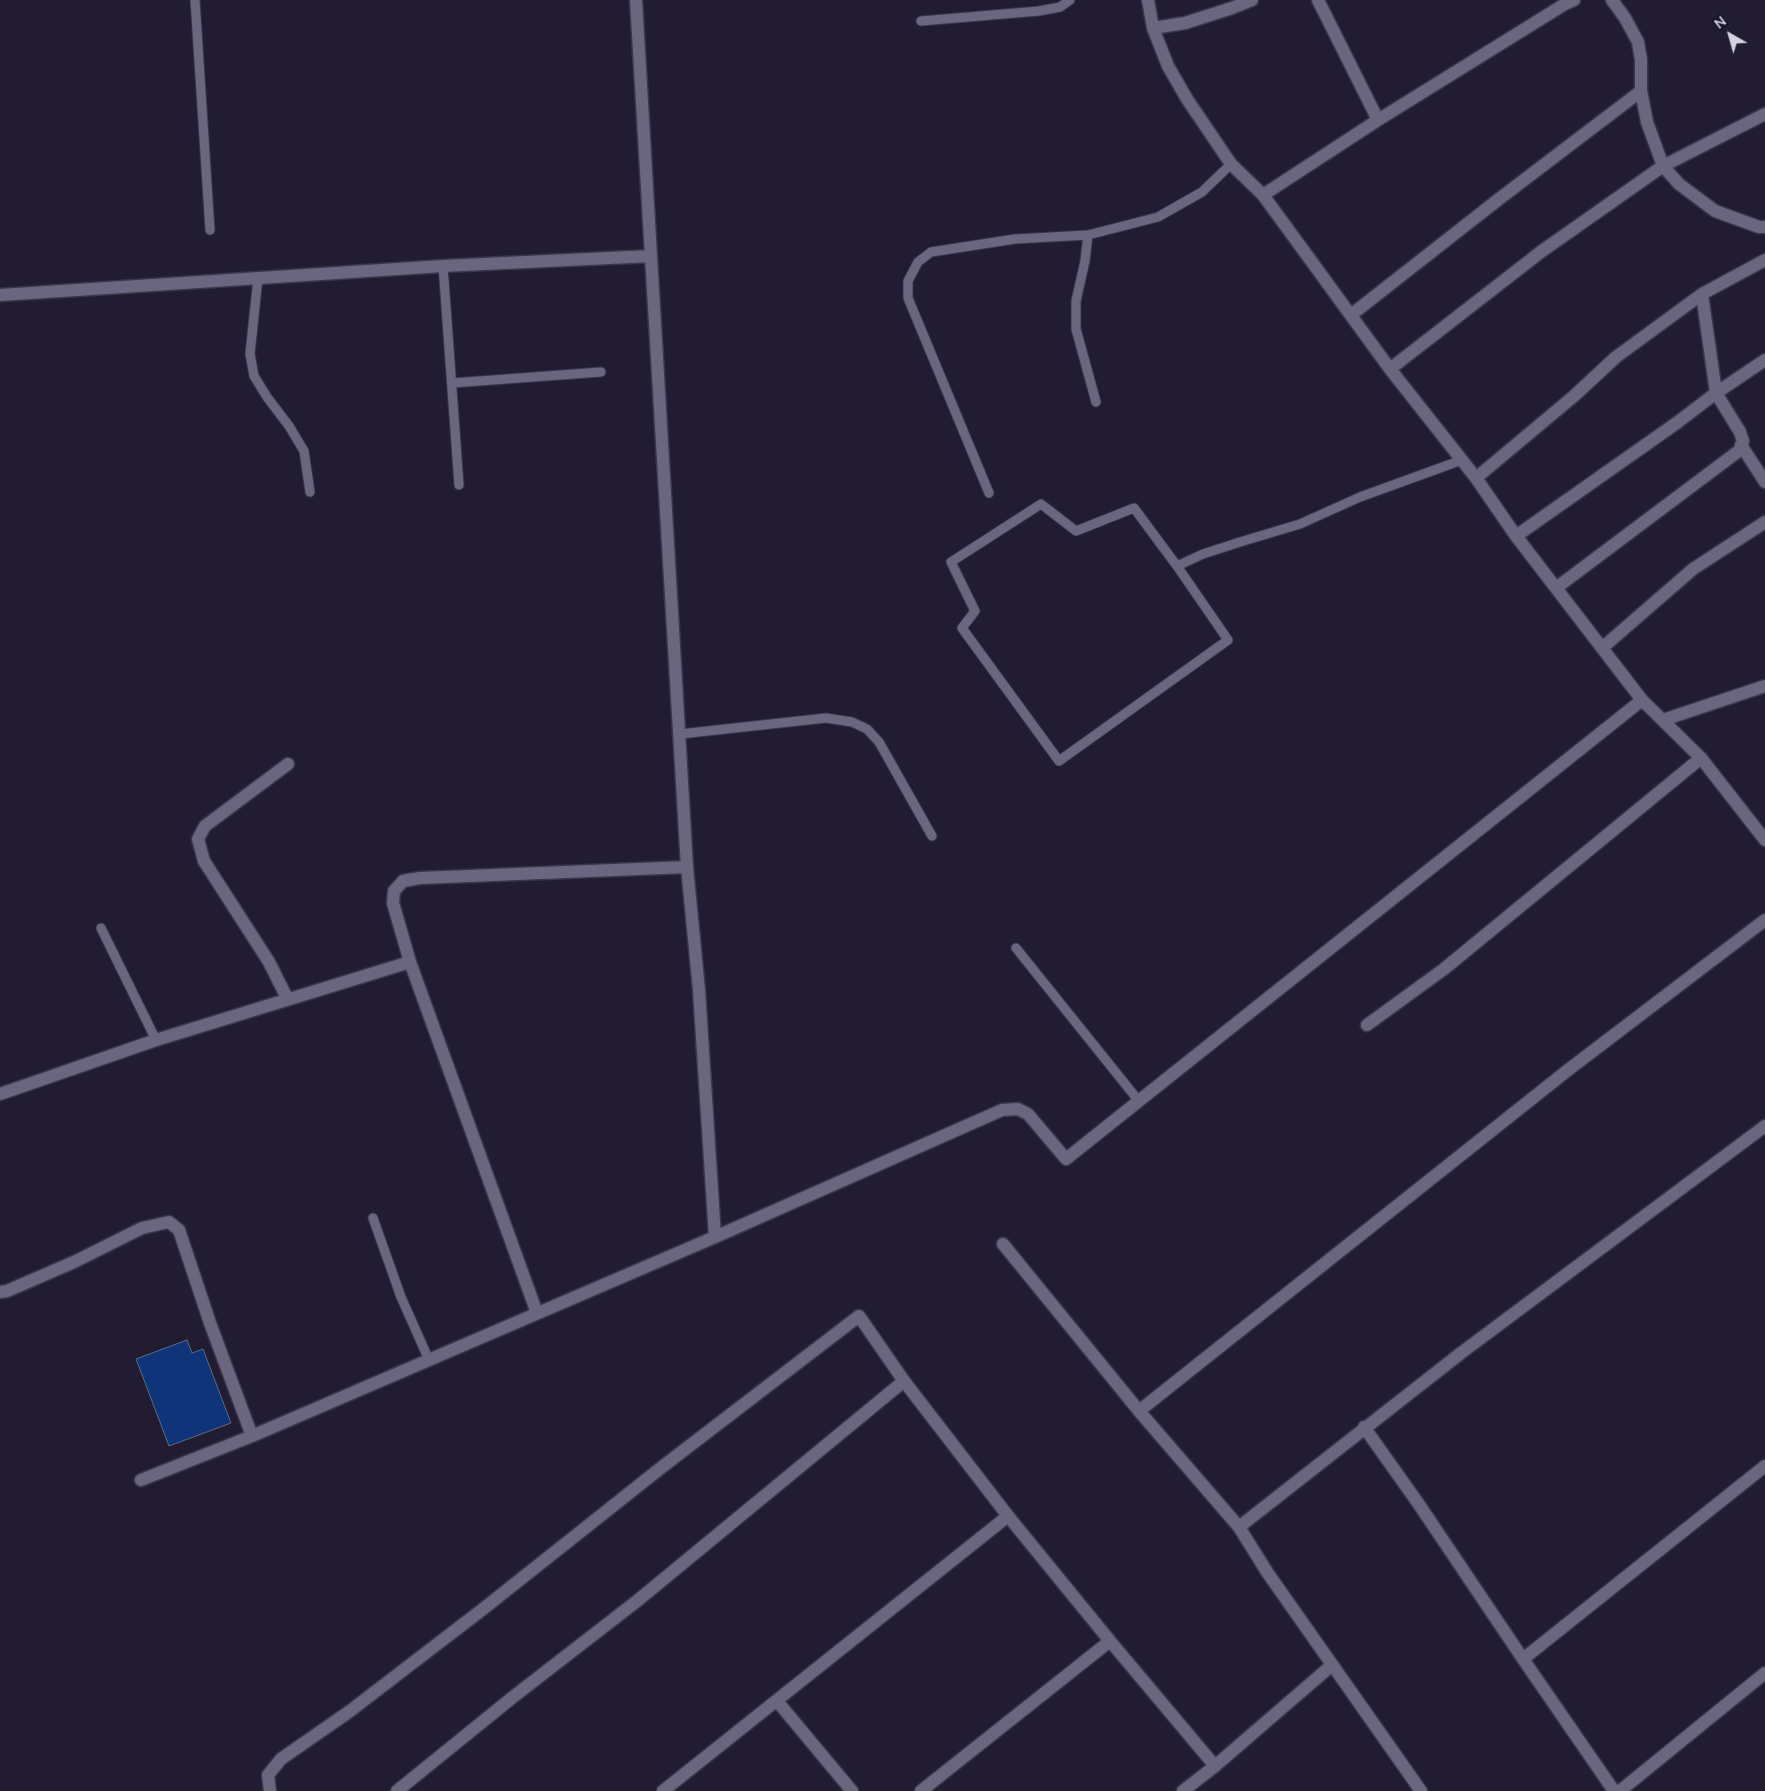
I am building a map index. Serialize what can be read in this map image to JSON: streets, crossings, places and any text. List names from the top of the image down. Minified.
{"north":"top left"}
